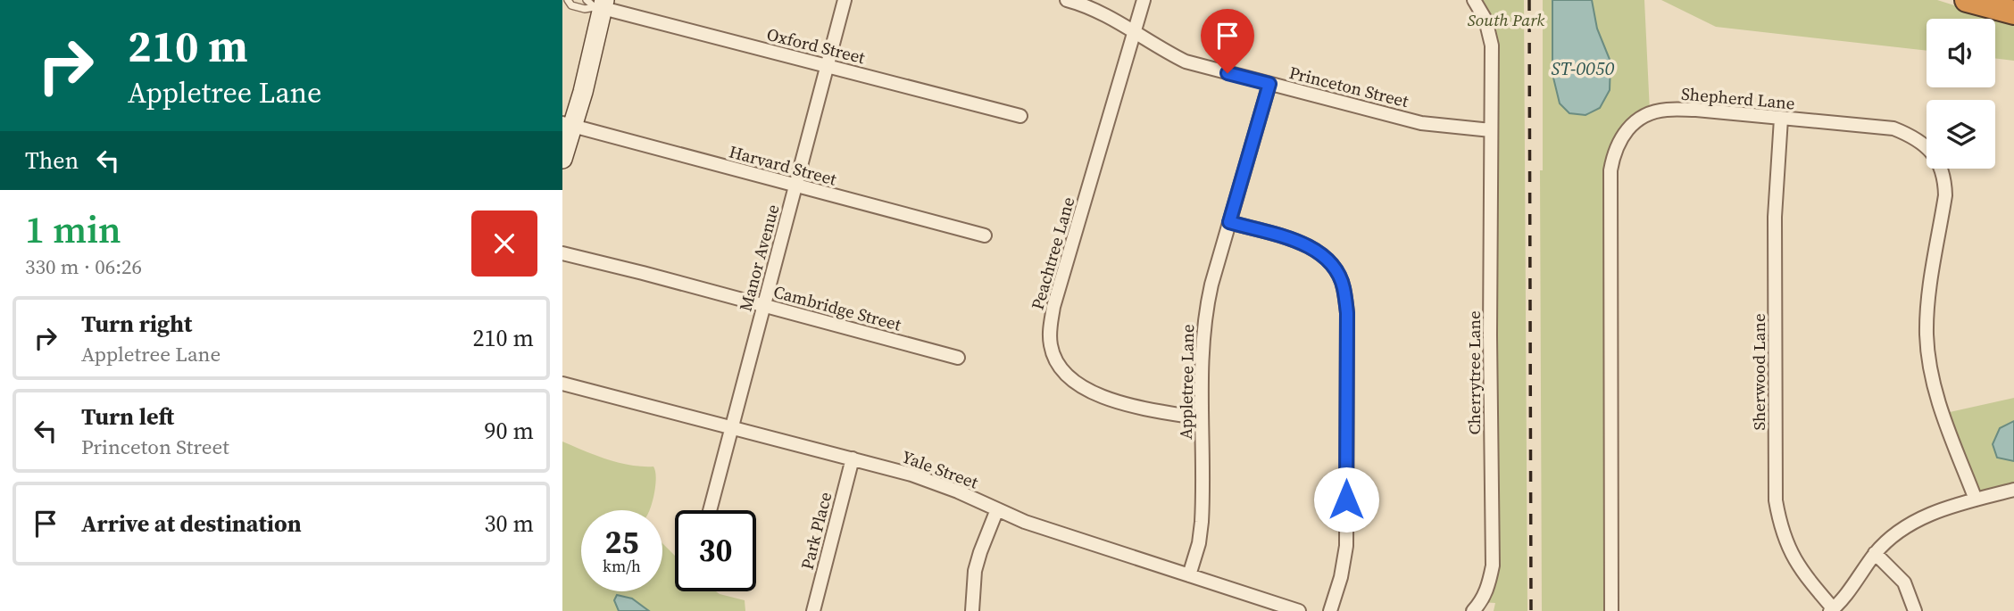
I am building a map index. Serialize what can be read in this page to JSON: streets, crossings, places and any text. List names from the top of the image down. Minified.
{"streets":{"street":["Oxford Street","Princeton Street","Shepherd Lane","Harvard Street","Peachtree Lane","Manor Avenue","Cambridge Street","Sherwood Lane","Cherrytree Lane","Appletree Lane","Yale Street","Park Place"]},"crossings":[["Oxford Street","Manor Avenue"],["Princeton Street","Peachtree Lane"],["Princeton Street","Cherrytree Lane"],["Princeton Street","Appletree Lane"],["Shepherd Lane","Sherwood Lane"],["Harvard Street","Manor Avenue"],["Peachtree Lane","Appletree Lane"],["Manor Avenue","Cambridge Street"],["Manor Avenue","Yale Street"],["Appletree Lane","Yale Street"],["Yale Street","Park Place"]],"water":["ST-0050"],"parks":["South Park"],"page":{"turn":["210 m","Appletree Lane"],"then":"Then","heading":["1 min","330 m · 06:26"],"list":[{"name":"Turn right","note":"Appletree Lane","value":"210 m"},{"name":"Turn left","note":"Princeton Street","value":"90 m"},{"name":"Arrive at destination","value":"30 m"}],"speed":"25 km/h","limit":"30"}}
